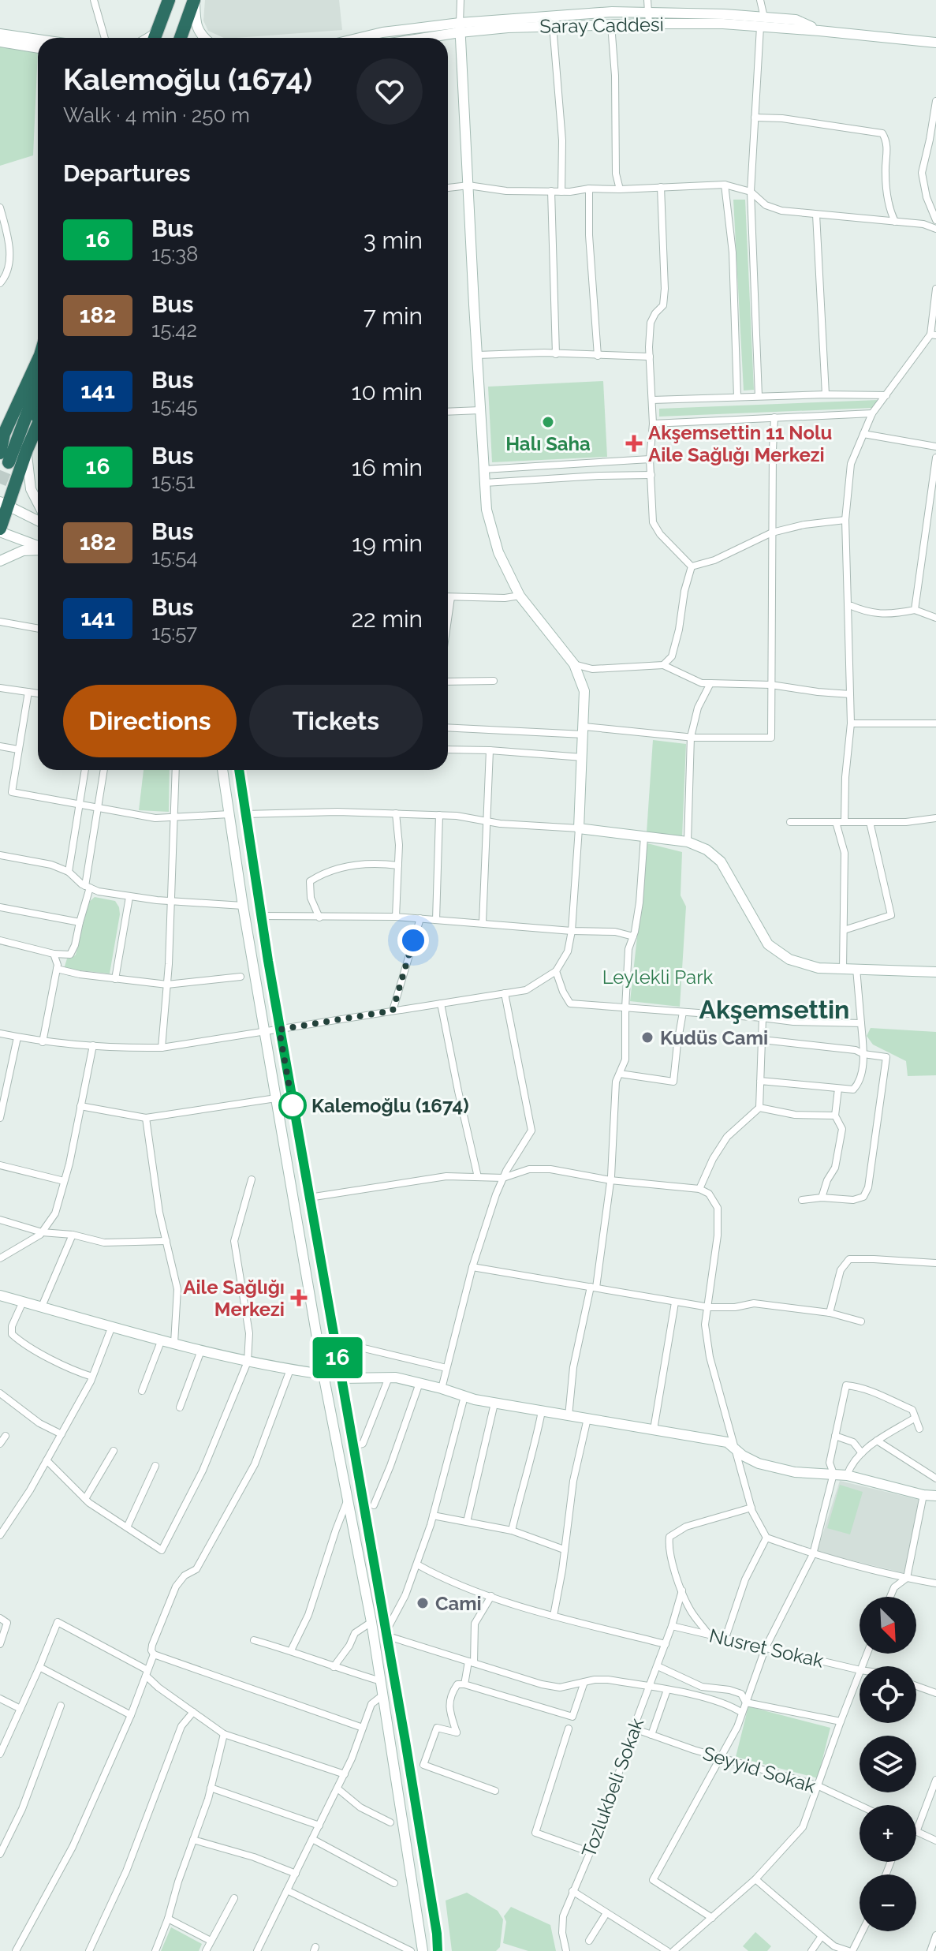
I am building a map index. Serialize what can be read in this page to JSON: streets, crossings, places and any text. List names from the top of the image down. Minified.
{"streets":{"street":["Saray Caddesi","Nusret Sokak","Seyyid Sokak","Tozlukbeli Sokak"]},"crossings":[["Nusret Sokak","Tozlukbeli Sokak"],["Seyyid Sokak","Tozlukbeli Sokak"]],"districts":["Akşemsettin"],"parks":["Leylekli Park"],"places":{"other":["Halı Saha","Kudüs Cami","Kalemoğlu (1674)","Cami"],"health":["Akşemsettin 11 Nolu Aile Sağlığı Merkezi","Aile Sağlığı Merkezi"]},"lines":["bus line 16"],"north":"bottom right","page":{"on_map":"16","heading":[["Kalemoğlu (1674)","Walk · 4 min · 250 m"],"Departures"],"list":[{"mark":"16","name":"Bus","note":"15:38","value":"3 min"},{"mark":"182","name":"Bus","note":"15:42","value":"7 min"},{"mark":"141","name":"Bus","note":"15:45","value":"10 min"},{"mark":"16","name":"Bus","note":"15:51","value":"16 min"},{"mark":"182","name":"Bus","note":"15:54","value":"19 min"},{"mark":"141","name":"Bus","note":"15:57","value":"22 min"}],"buttons":["Directions","Tickets"],"map_buttons":["+","−"]}}
